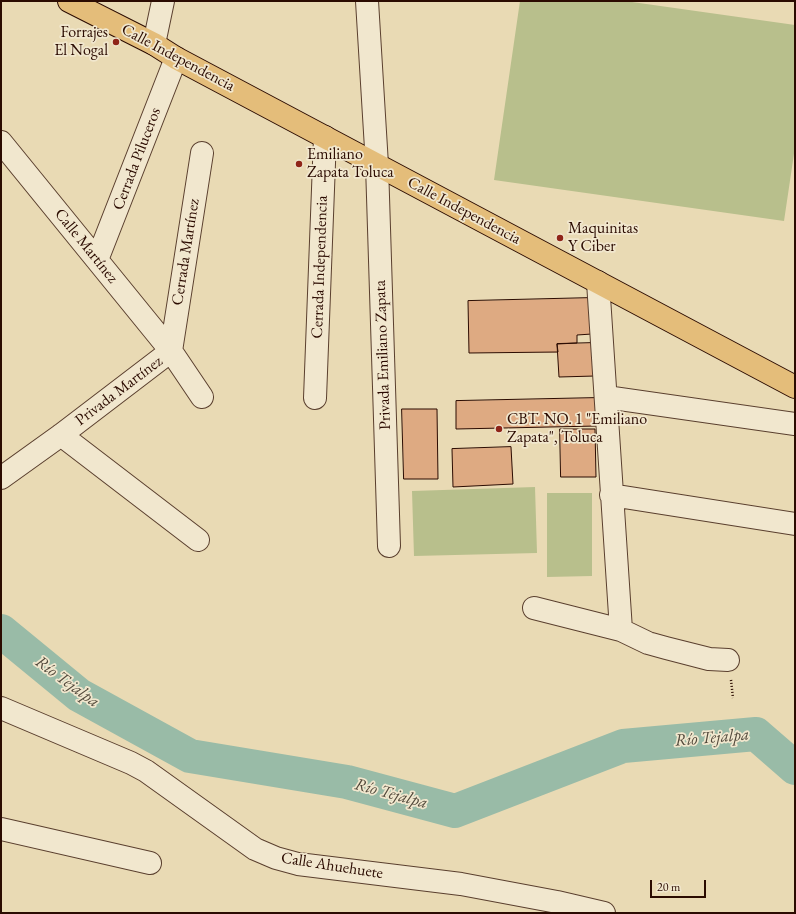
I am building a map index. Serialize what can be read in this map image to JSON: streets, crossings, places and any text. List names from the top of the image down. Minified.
{"streets":{"main road":["Calle Independencia"],"street":["Cerrada Piluceros","Calle Martínez","Cerrada Martínez","Cerrada Independencia","Privada Emiliano Zapata","Privada Martínez","Calle Ahuehuete"]},"crossings":[["Calle Independencia","Cerrada Piluceros"],["Calle Independencia","Cerrada Independencia"],["Calle Independencia","Privada Emiliano Zapata"],["Cerrada Piluceros","Calle Martínez"],["Calle Martínez","Cerrada Martínez"],["Calle Martínez","Privada Martínez"],["Cerrada Martínez","Privada Martínez"]],"water":["Río Tejalpa"],"places":["Forrajes El Nogal","Emiliano Zapata Toluca","Maquinitas Y Ciber","CBT. NO. 1 \"Emiliano Zapata\", Toluca"],"scale_bar":"20 m"}
